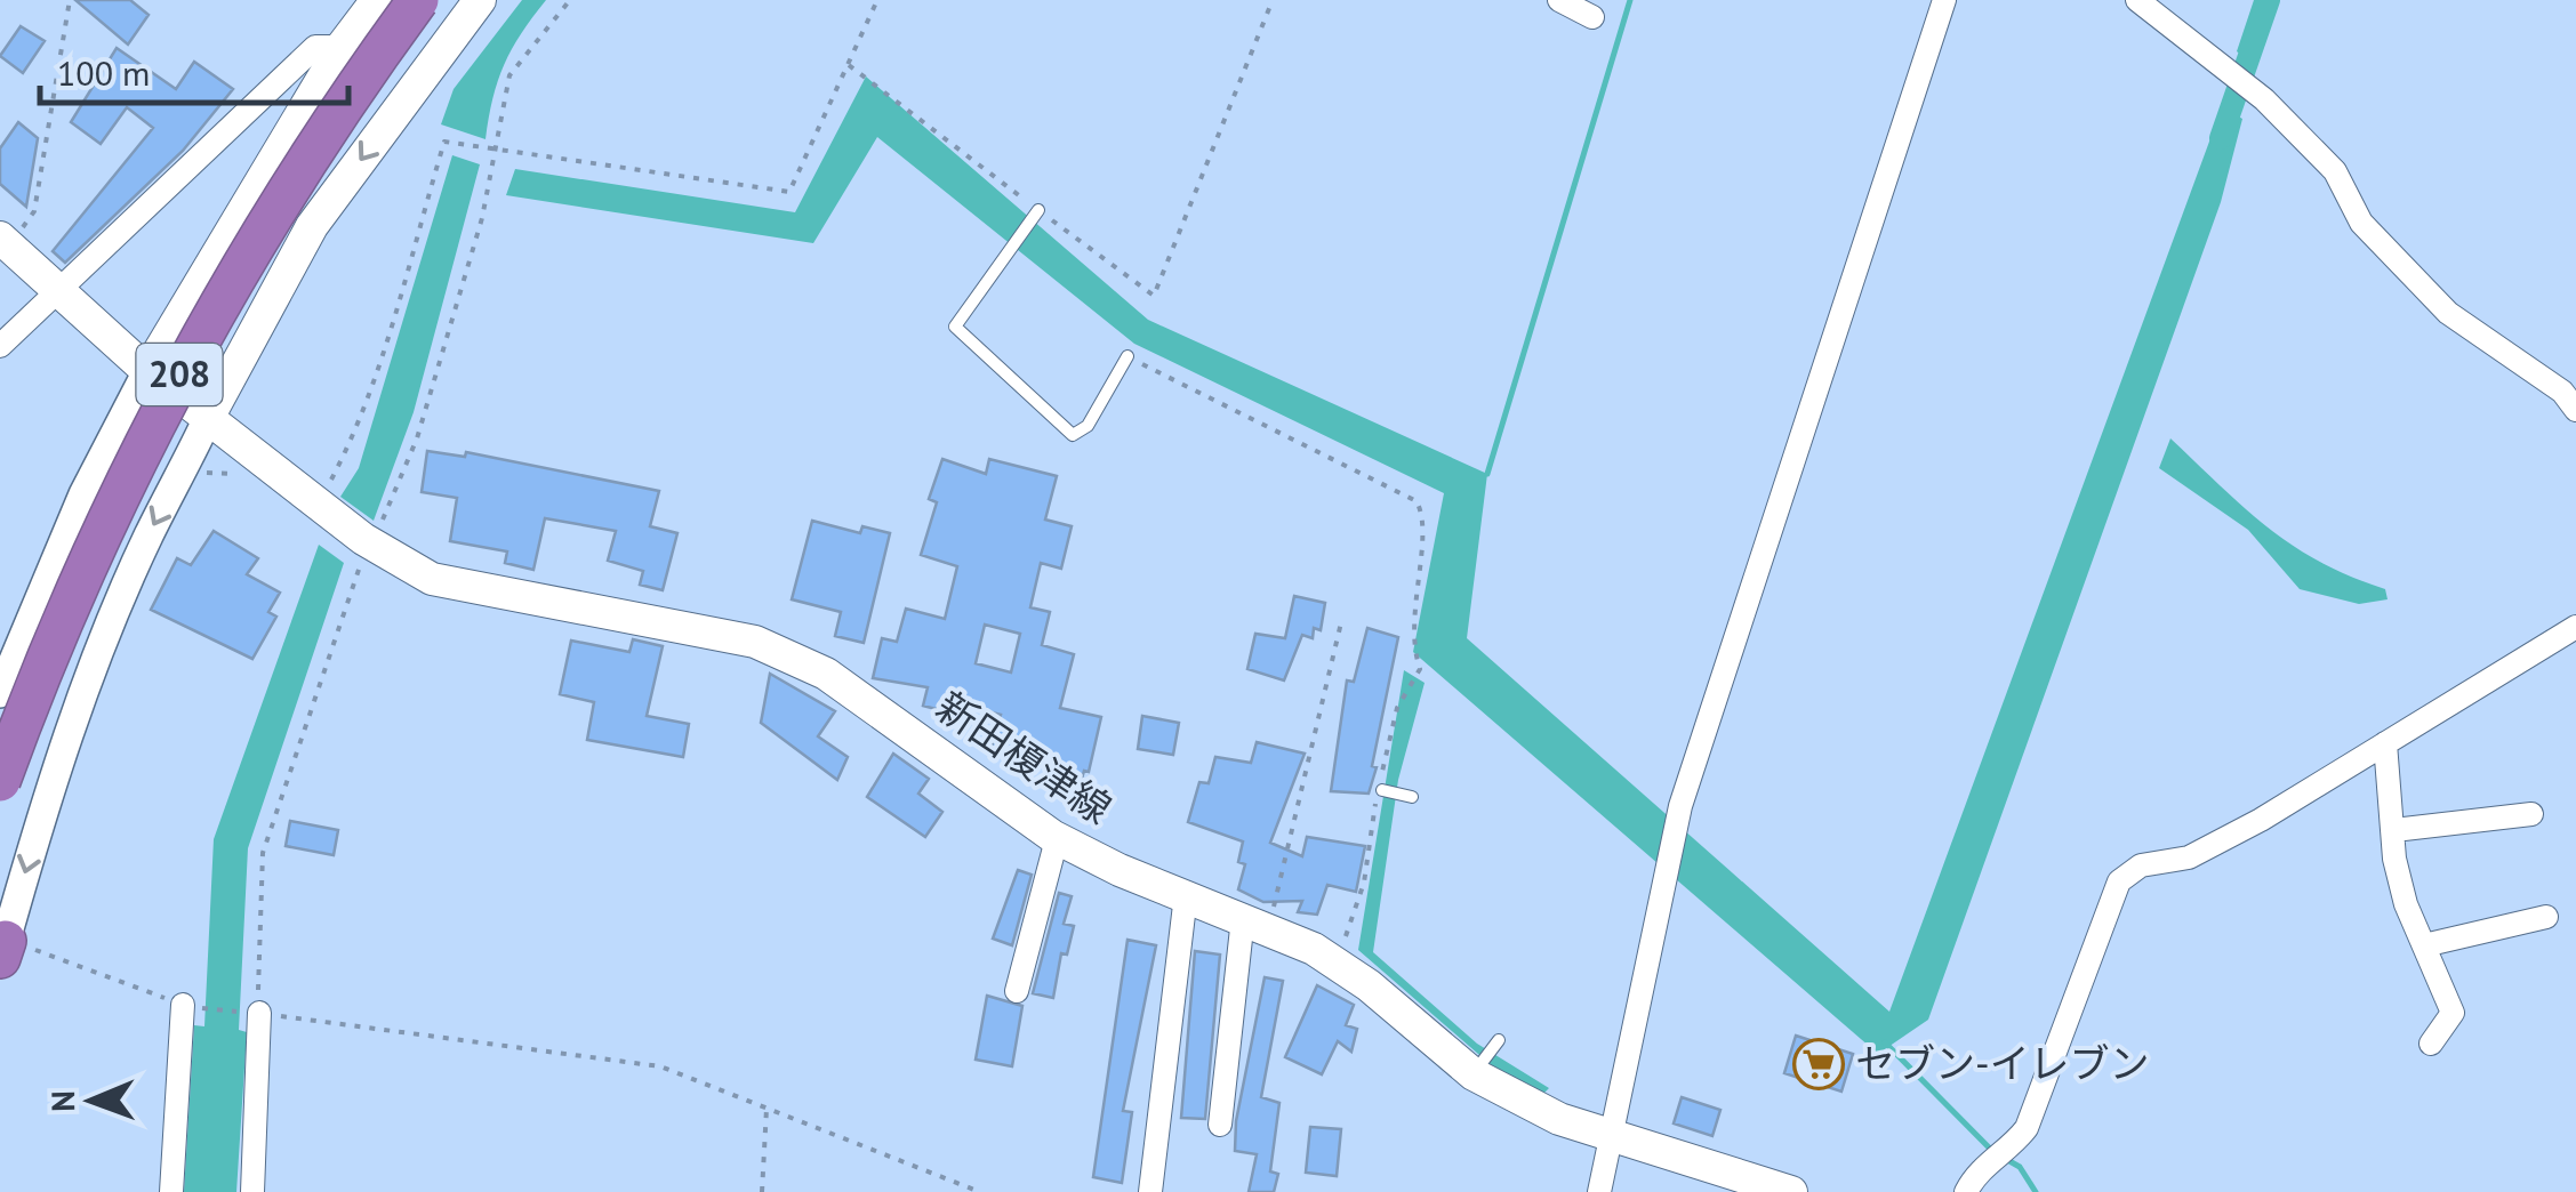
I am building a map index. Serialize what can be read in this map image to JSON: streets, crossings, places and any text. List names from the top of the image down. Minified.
{"streets":{"highway":["208"],"main road":["新田榎津線"]},"places":{"supermarket":["セブン-イレブン"]},"scale_bar":"100 m","north":"left"}
